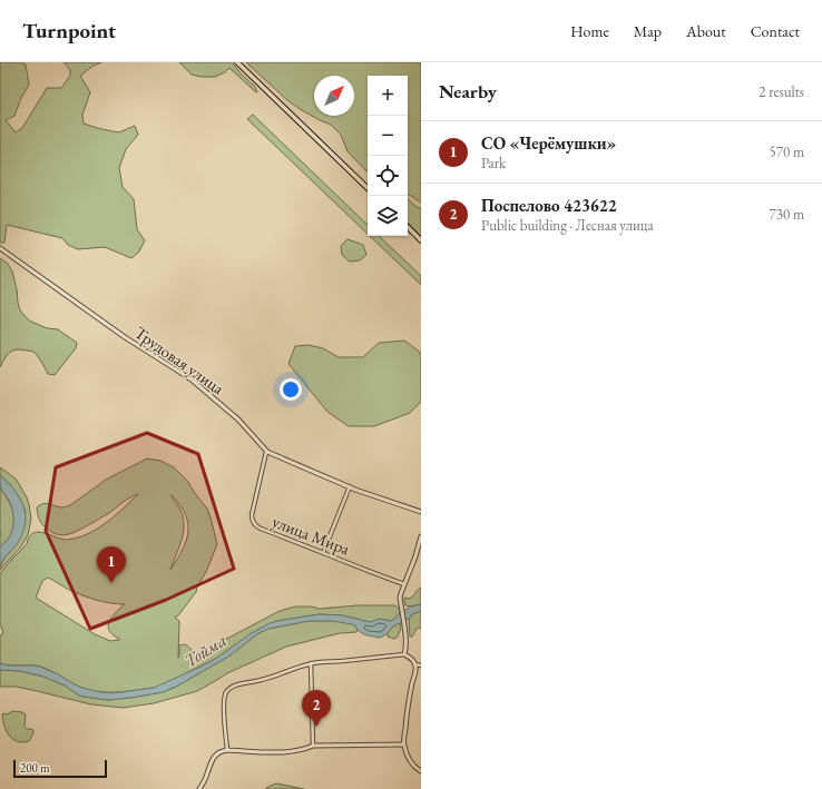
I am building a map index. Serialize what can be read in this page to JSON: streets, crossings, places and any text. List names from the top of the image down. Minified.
{"streets":{"street":["Трудовая улица","улица Мира"]},"crossings":[["Трудовая улица","улица Мира"]],"water":["Тойма"],"scale_bar":"200 m","north":"top right","page":{"header":"Turnpoint","nav":["Home","Map","About","Contact"],"heading":["Nearby","2 results"],"map_buttons":["+","−"],"list":[{"mark":"1","name":"СО «Черёмушки»","note":"Park","value":"570 m"},{"mark":"2","name":"Поспелово 423622","note":"Public building · Лесная улица","value":"730 m"}],"pins":["1","2"],"scale":"200 m"}}
